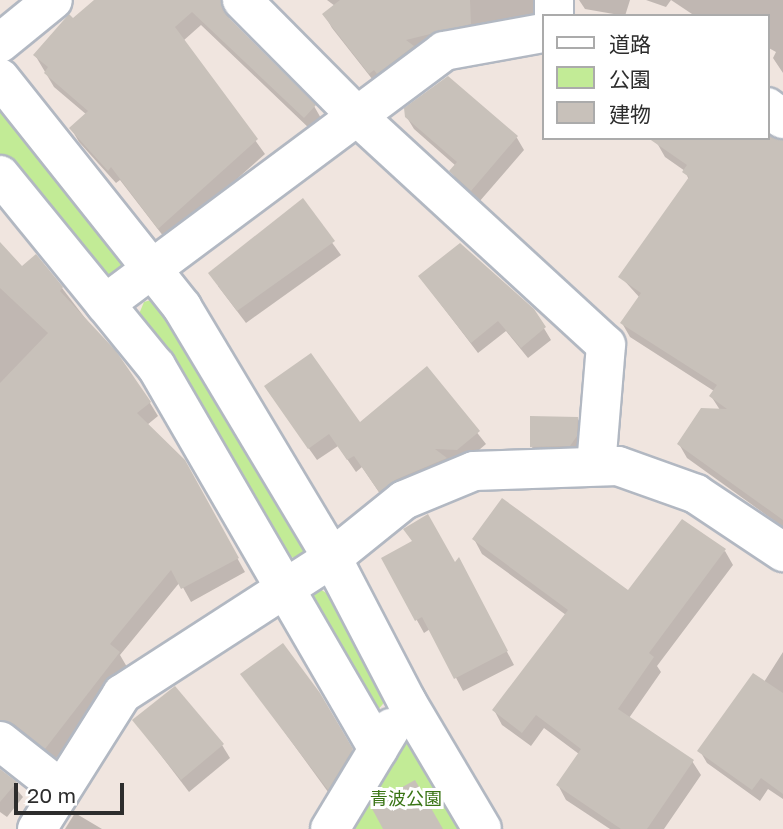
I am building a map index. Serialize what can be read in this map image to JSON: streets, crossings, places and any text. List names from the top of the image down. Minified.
{"parks":["青波公園"],"legend":["道路","公園","建物"],"scale_bar":"20 m"}
